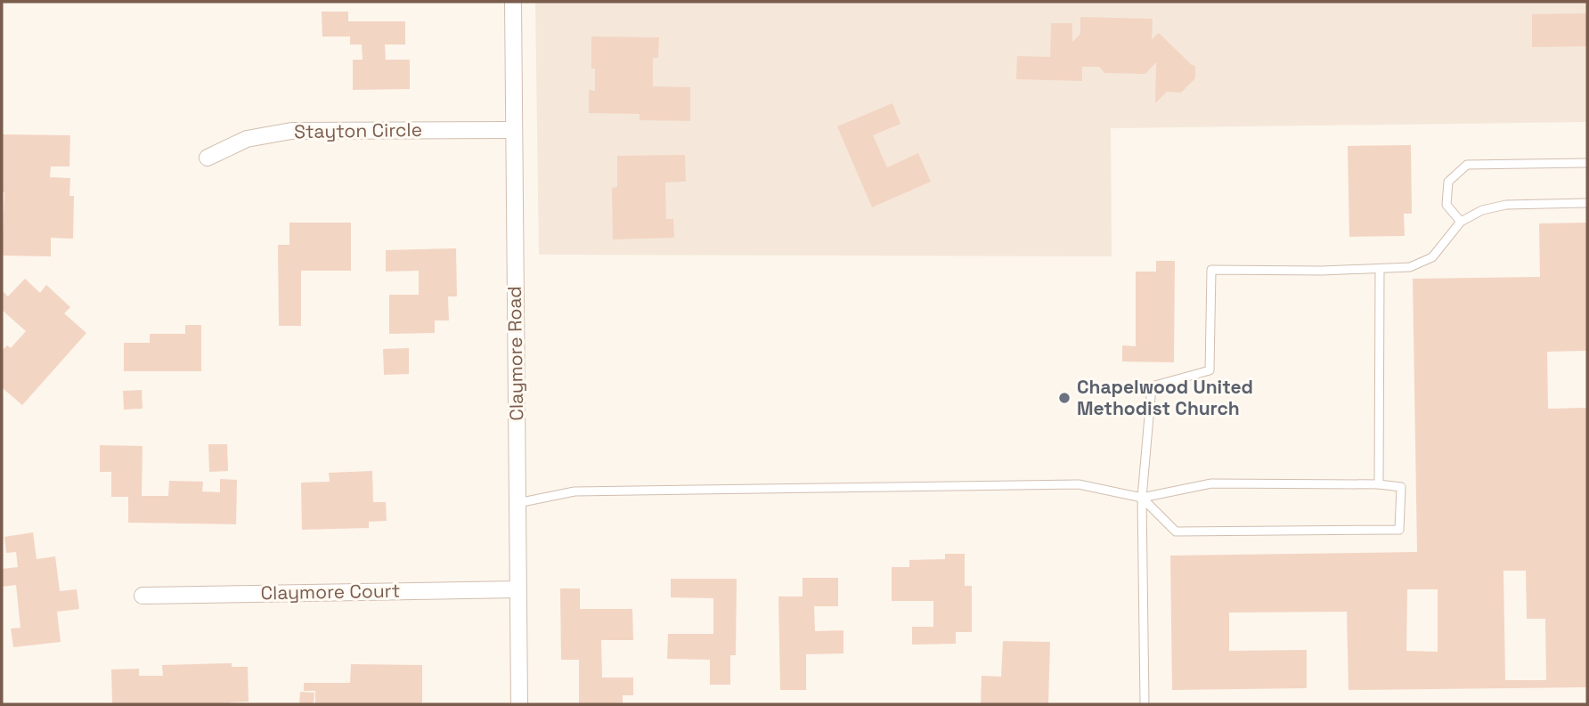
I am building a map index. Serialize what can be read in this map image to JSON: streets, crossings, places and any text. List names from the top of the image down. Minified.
{"streets":{"street":["Stayton Circle","Claymore Road","Claymore Court"]},"crossings":[["Stayton Circle","Claymore Road"],["Claymore Road","Claymore Court"]],"places":["Chapelwood United Methodist Church"]}
